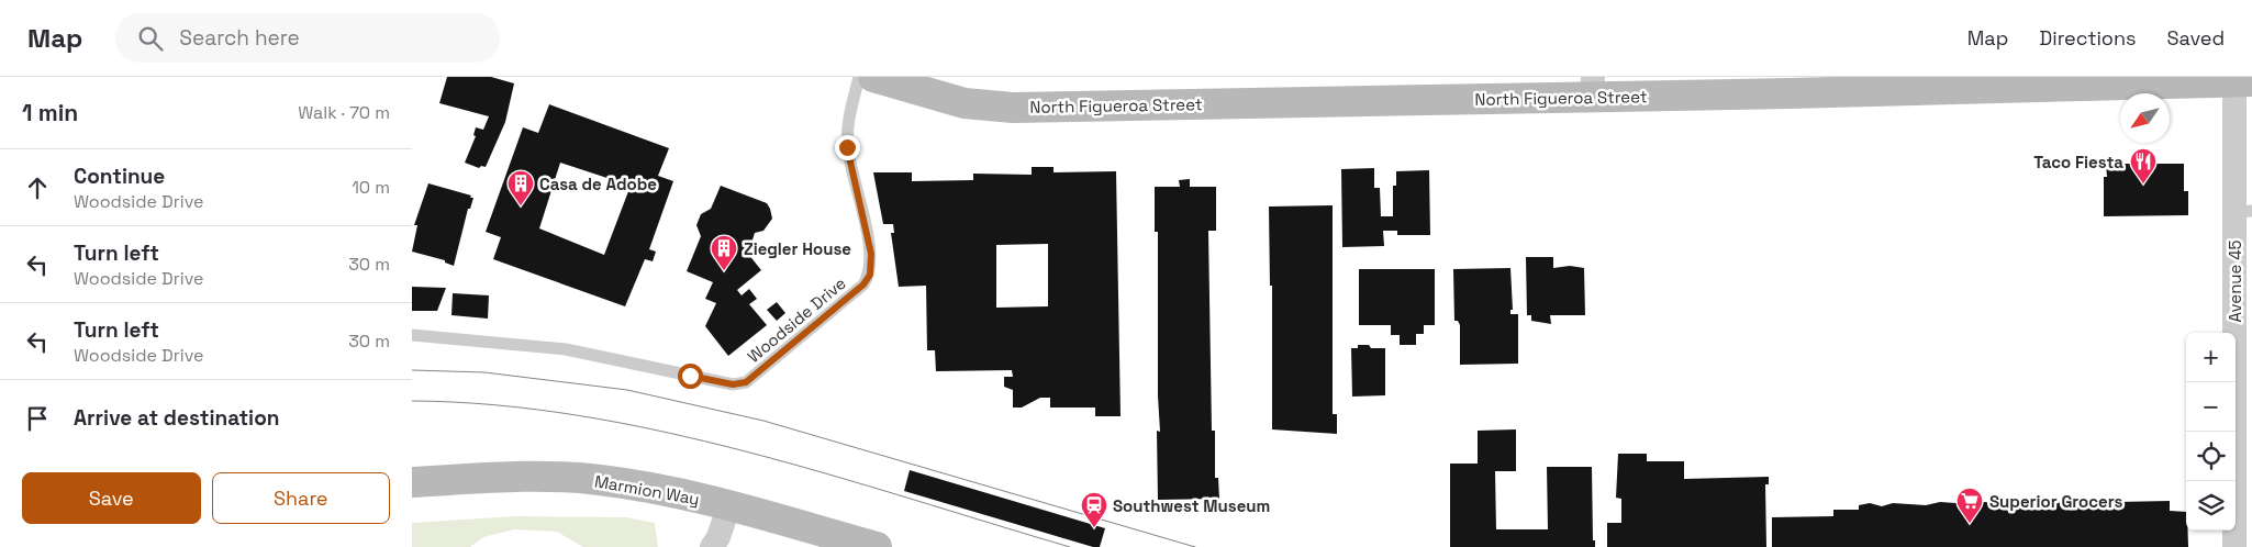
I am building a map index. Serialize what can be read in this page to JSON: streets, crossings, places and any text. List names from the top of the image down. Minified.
{"streets":{"main road":["North Figueroa Street","Marmion Way"],"street":["Avenue 45"],"lane":["Woodside Drive"]},"crossings":[["North Figueroa Street","Avenue 45"]],"places":{"restaurant":["Taco Fiesta"],"building":["Casa de Adobe","Ziegler House"],"supermarket":["Superior Grocers"],"station":["Southwest Museum"]},"north":"bottom left","page":{"header":"Map","search":"Search here","nav":["Map","Directions","Saved"],"heading":["1 min","Walk · 70 m"],"list":[["Continue","Woodside Drive","10 m"],["Turn left","Woodside Drive","30 m"],["Turn left","Woodside Drive","30 m"],"Arrive at destination"],"map_buttons":["+","−"],"buttons":["Save","Share"]}}
